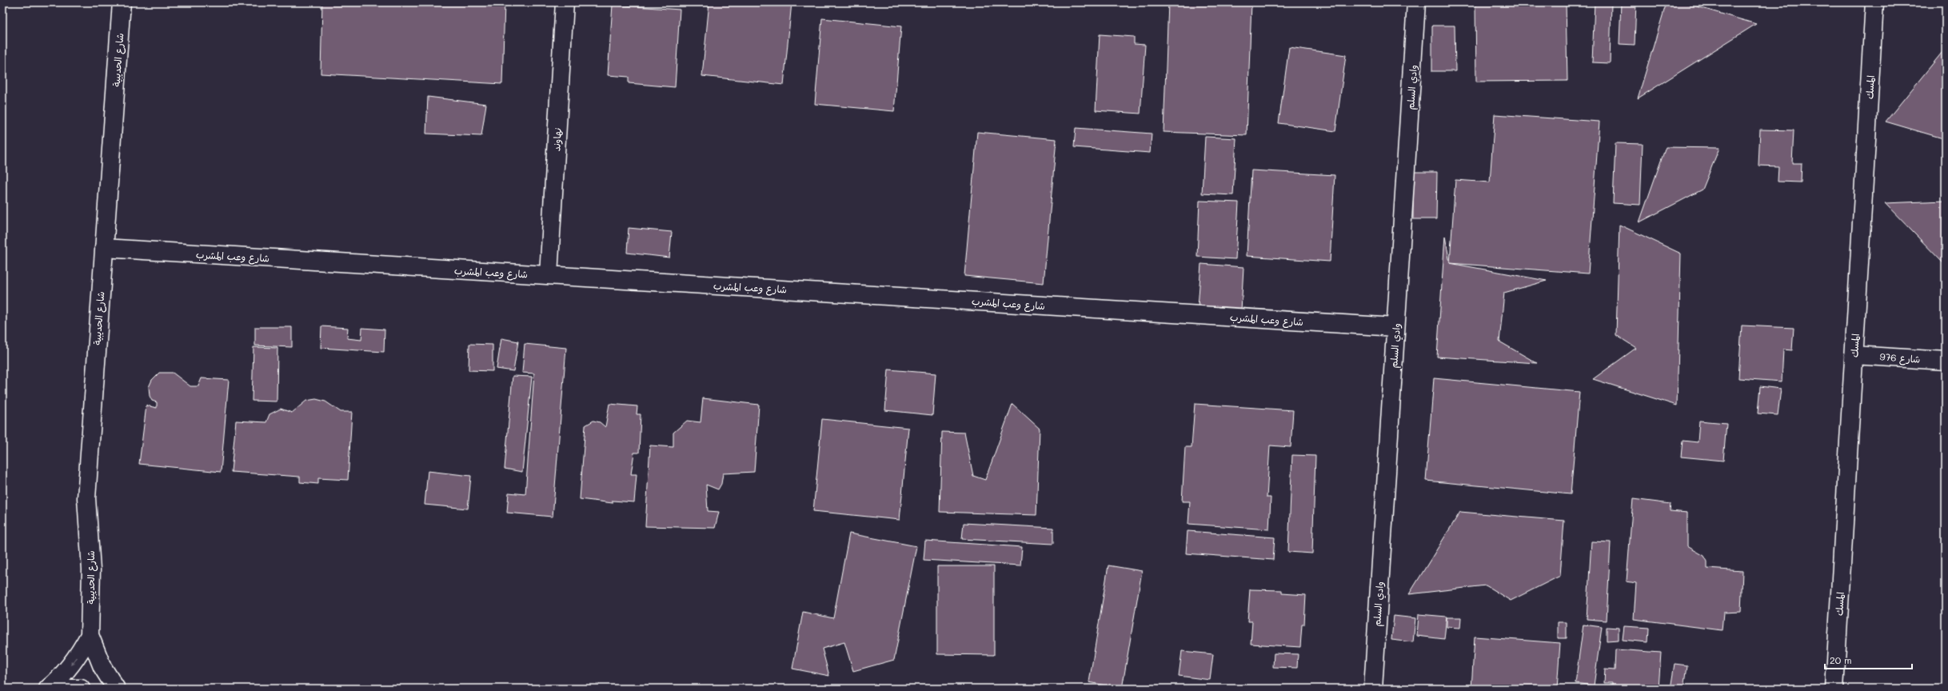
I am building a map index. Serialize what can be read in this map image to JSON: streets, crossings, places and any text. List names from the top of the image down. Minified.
{"streets":{"street":["شارع الحديبية","وادي السلم","المسك","نهاوند","شارع وعب المشرب","شارع 976"]},"crossings":[["شارع الحديبية","شارع وعب المشرب"],["وادي السلم","شارع وعب المشرب"],["المسك","شارع 976"],["نهاوند","شارع وعب المشرب"]],"scale_bar":"20 m"}
